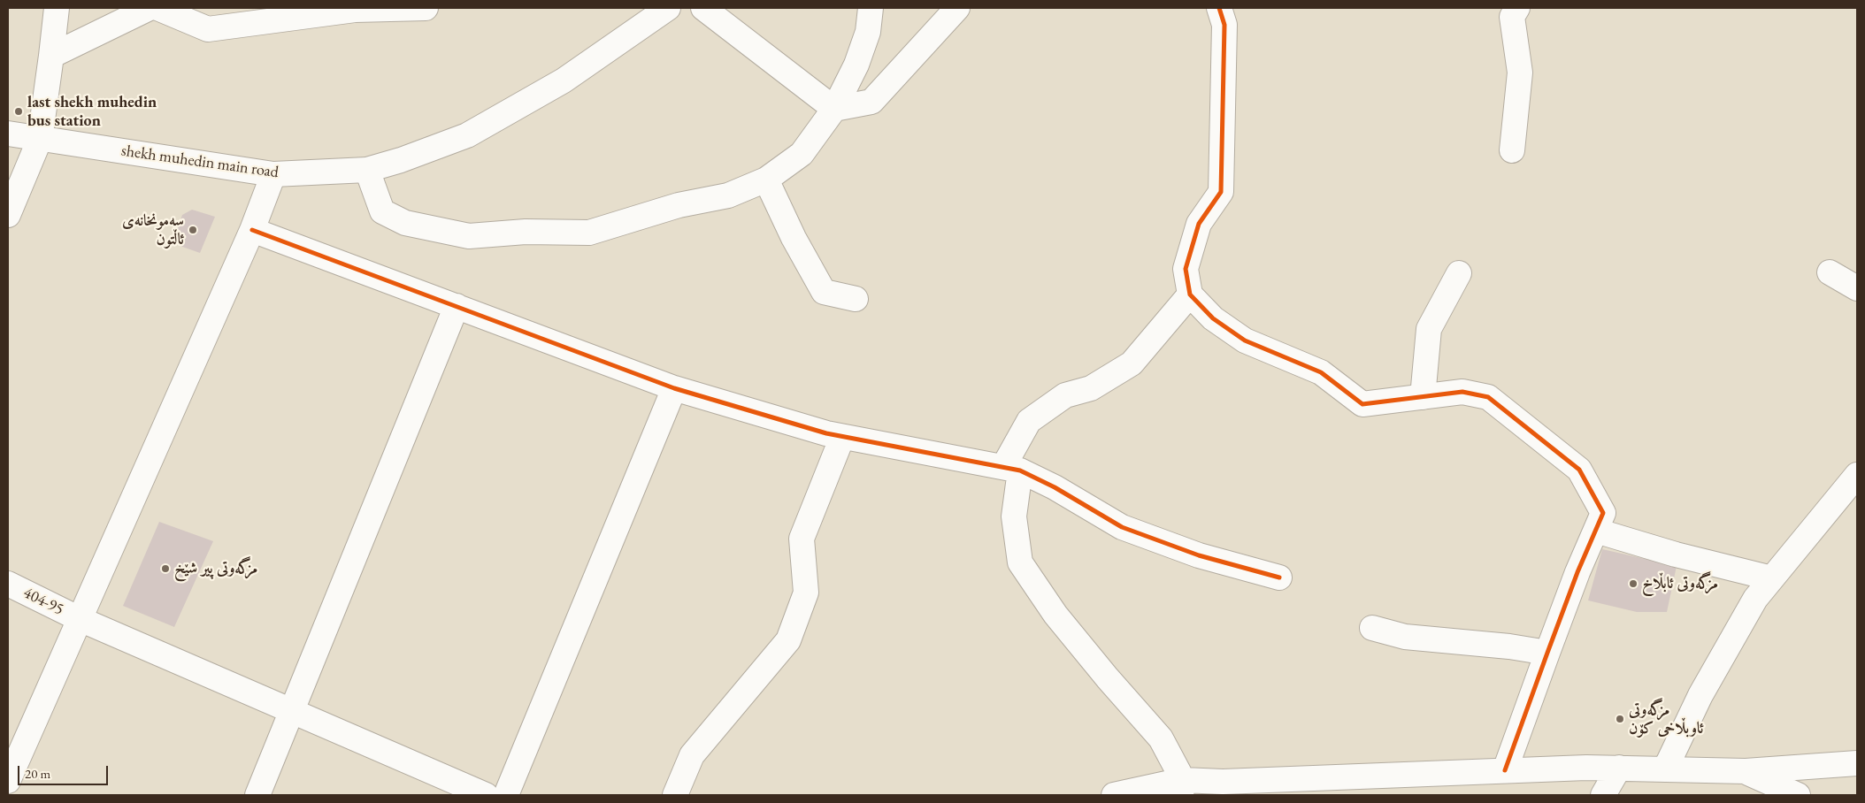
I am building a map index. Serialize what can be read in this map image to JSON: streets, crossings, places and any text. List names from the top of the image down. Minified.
{"streets":{"street":["shekh muhedin main road","404-95"]},"places":["last shekh muhedin bus station","سەمونخانەی ئاڵتون","مزگەوتی پیر شێخ","مزگەوتی ئابڵاخ","مزگەوتی ئاوبڵاخی کۆن"],"scale_bar":"20 m"}
